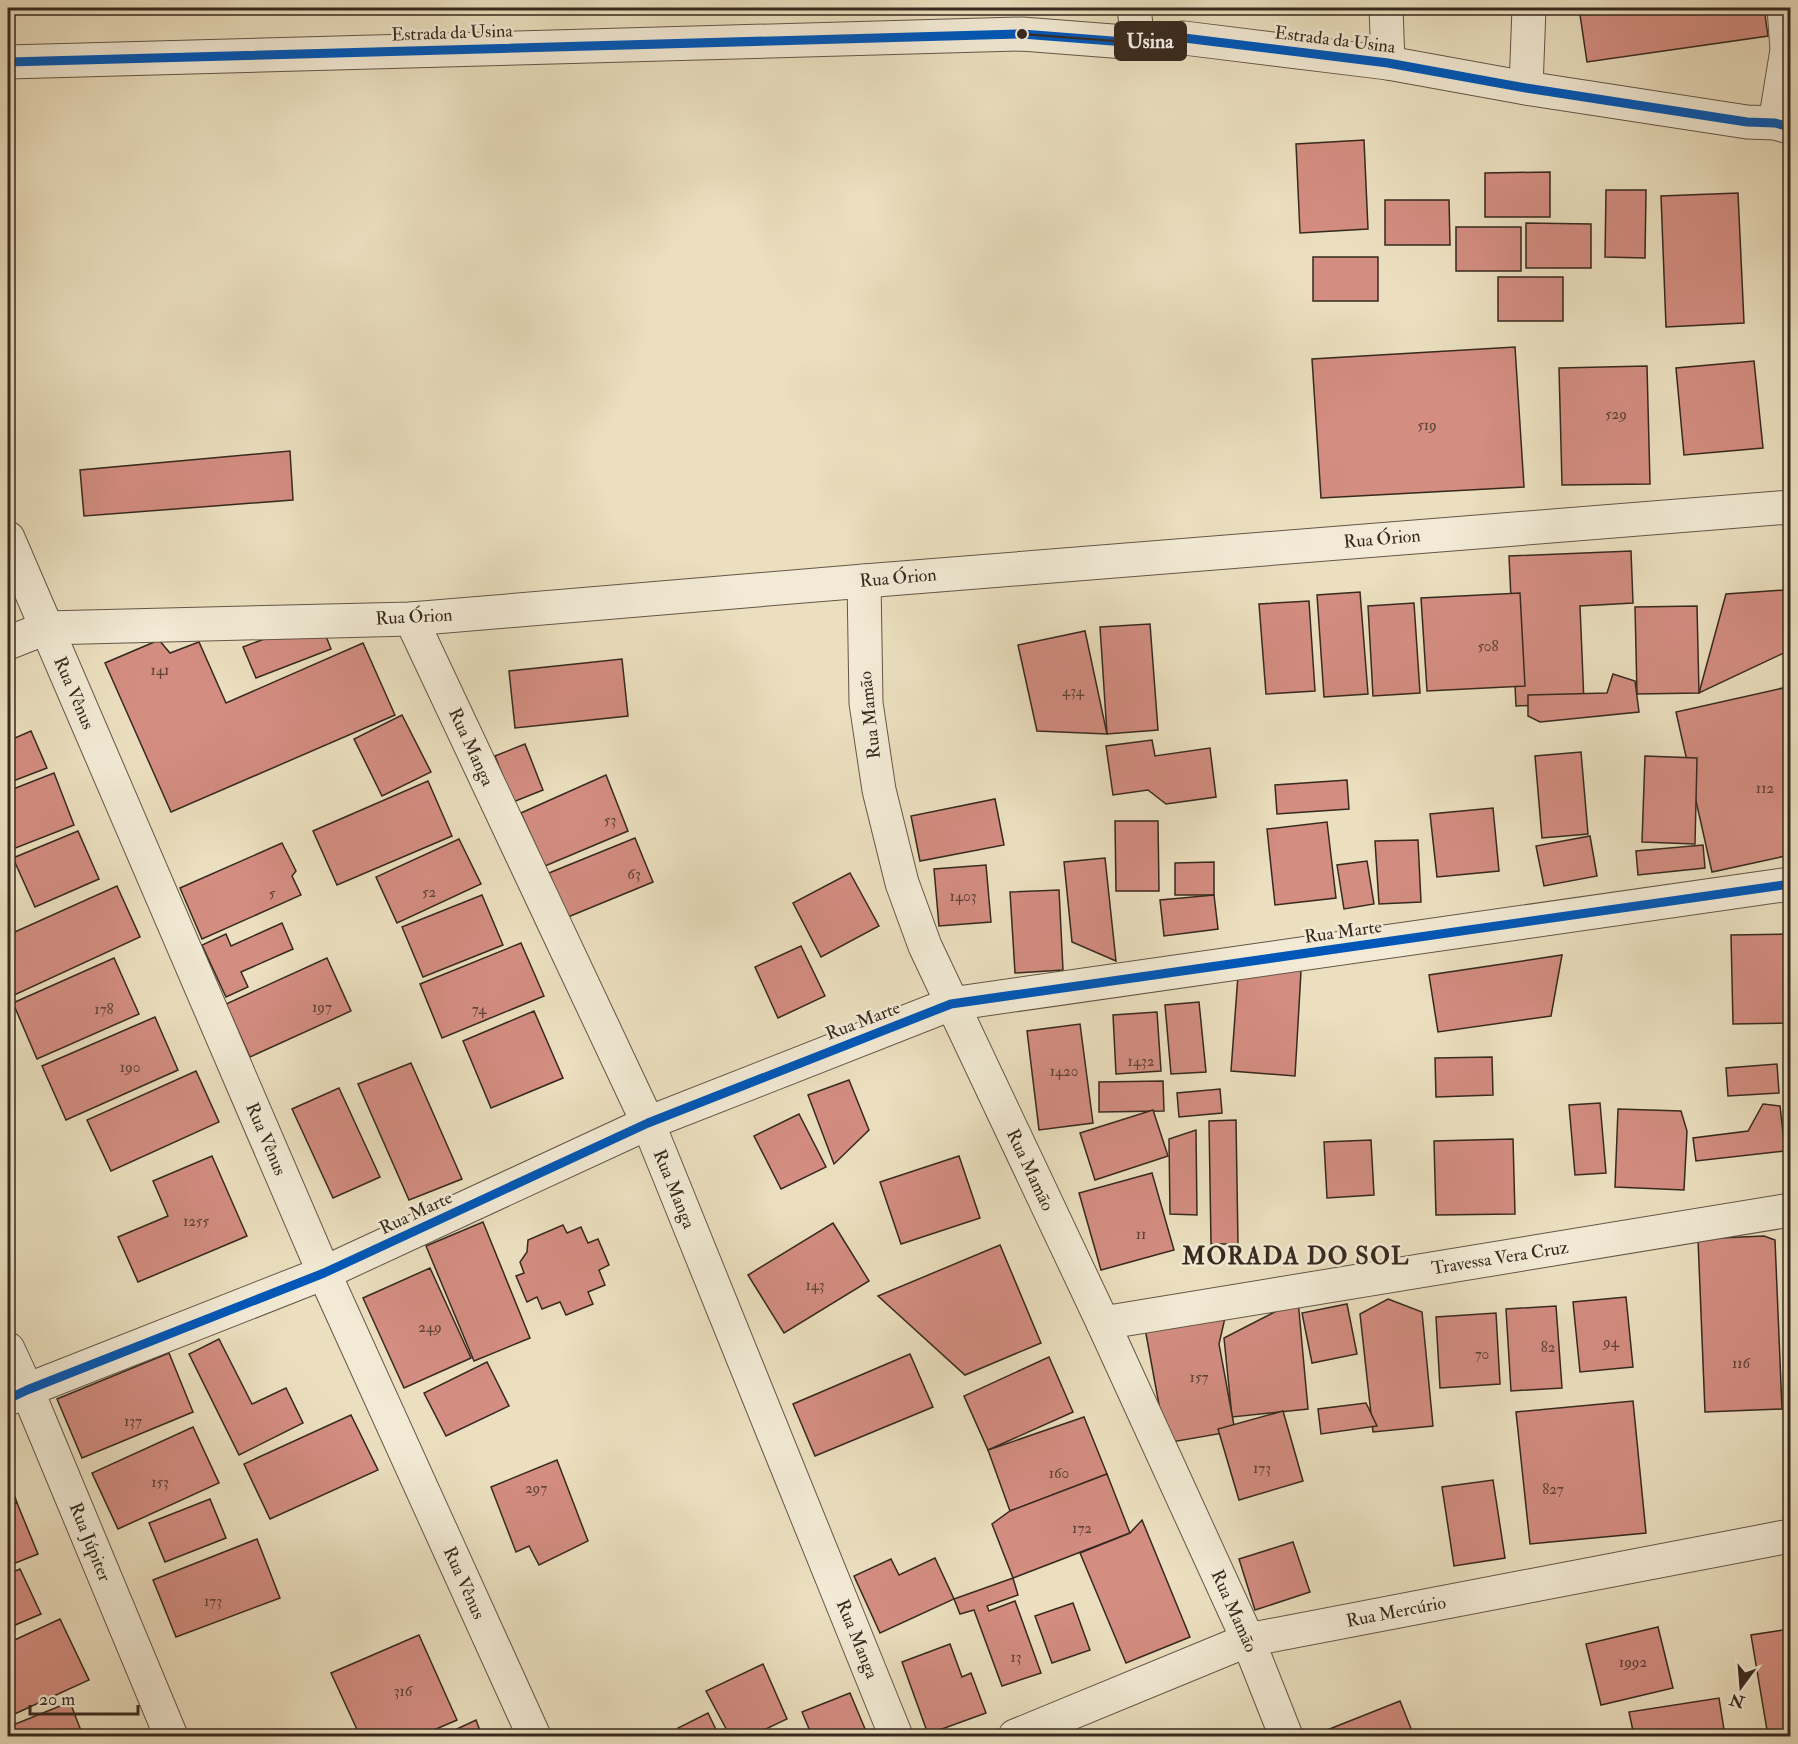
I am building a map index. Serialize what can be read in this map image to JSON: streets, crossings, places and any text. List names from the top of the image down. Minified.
{"streets":{"street":["Estrada da Usina","Rua Órion","Rua Vênus","Rua Mamão","Rua Manga","Rua Marte","Travessa Vera Cruz","Rua Júpiter","Rua Mercúrio"]},"crossings":[["Rua Órion","Rua Vênus"],["Rua Órion","Rua Mamão"],["Rua Órion","Rua Manga"],["Rua Vênus","Rua Marte"],["Rua Mamão","Rua Marte"],["Rua Mamão","Travessa Vera Cruz"],["Rua Mamão","Rua Mercúrio"],["Rua Manga","Rua Marte"],["Rua Marte","Rua Júpiter"]],"districts":["MORADA DO SOL"],"places":["Usina"],"house_numbers":["529","519","508","141","434","112","53","63","52","5","1403","197","178","74","1432","190","1420","1255","11","143","249","94","82","70","116","157","137","173","160","153","297","827","172","173","13","1992","316"],"scale_bar":"20 m","north":"bottom"}
